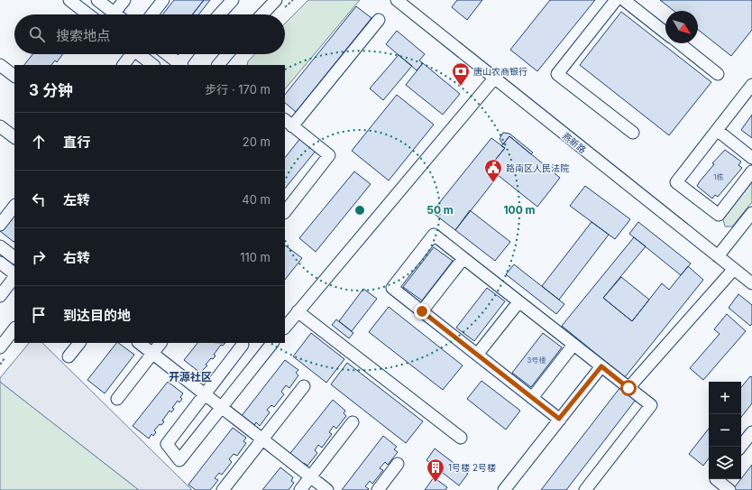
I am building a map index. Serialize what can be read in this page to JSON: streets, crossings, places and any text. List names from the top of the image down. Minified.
{"streets":{"street":["燕新路"]},"districts":["开源社区"],"places":{"bank":["唐山农商银行"],"public building":["路南区人民法院"],"building":["1号楼 2号楼"]},"house_numbers":["1栋","3号楼"],"north":"bottom right","page":{"search":"搜索地点","heading":["3 分钟","步行 · 170 m"],"list":[["直行","20 m"],["左转","40 m"],["右转","110 m"],"到达目的地"],"map_buttons":["+","−"]},"rings":["50 m","100 m"]}
